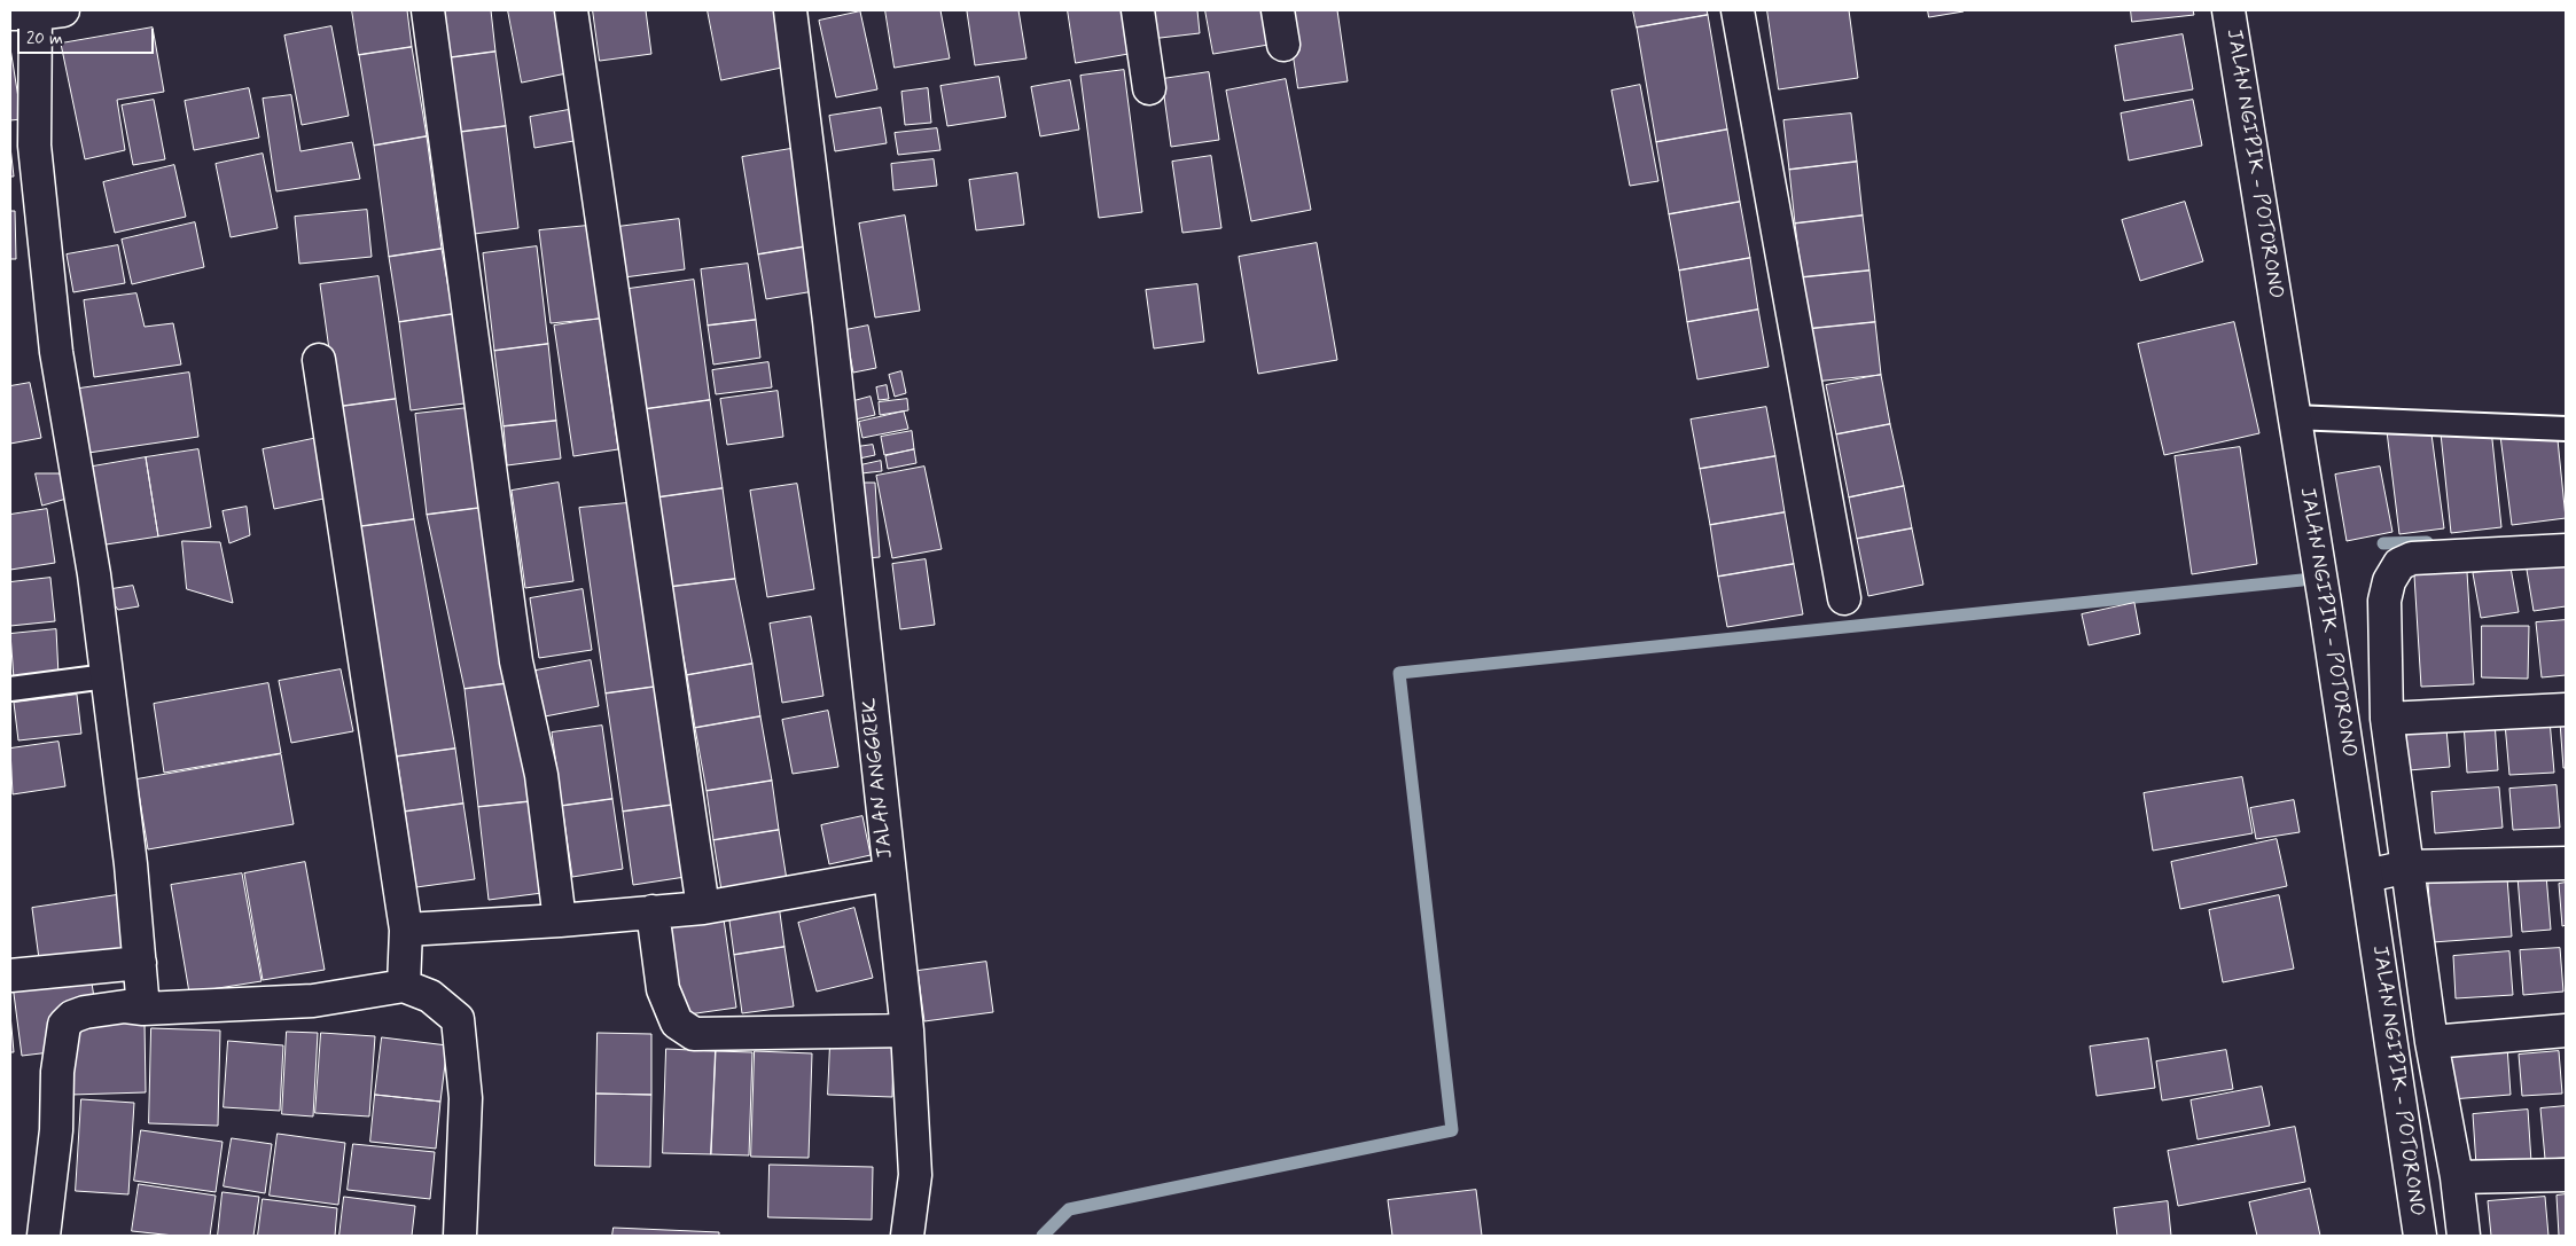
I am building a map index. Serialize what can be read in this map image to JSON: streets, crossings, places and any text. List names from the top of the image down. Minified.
{"streets":{"street":["JALAN NGIPIK - POTORONO","JALAN ANGGREK"]},"scale_bar":"20 m"}
